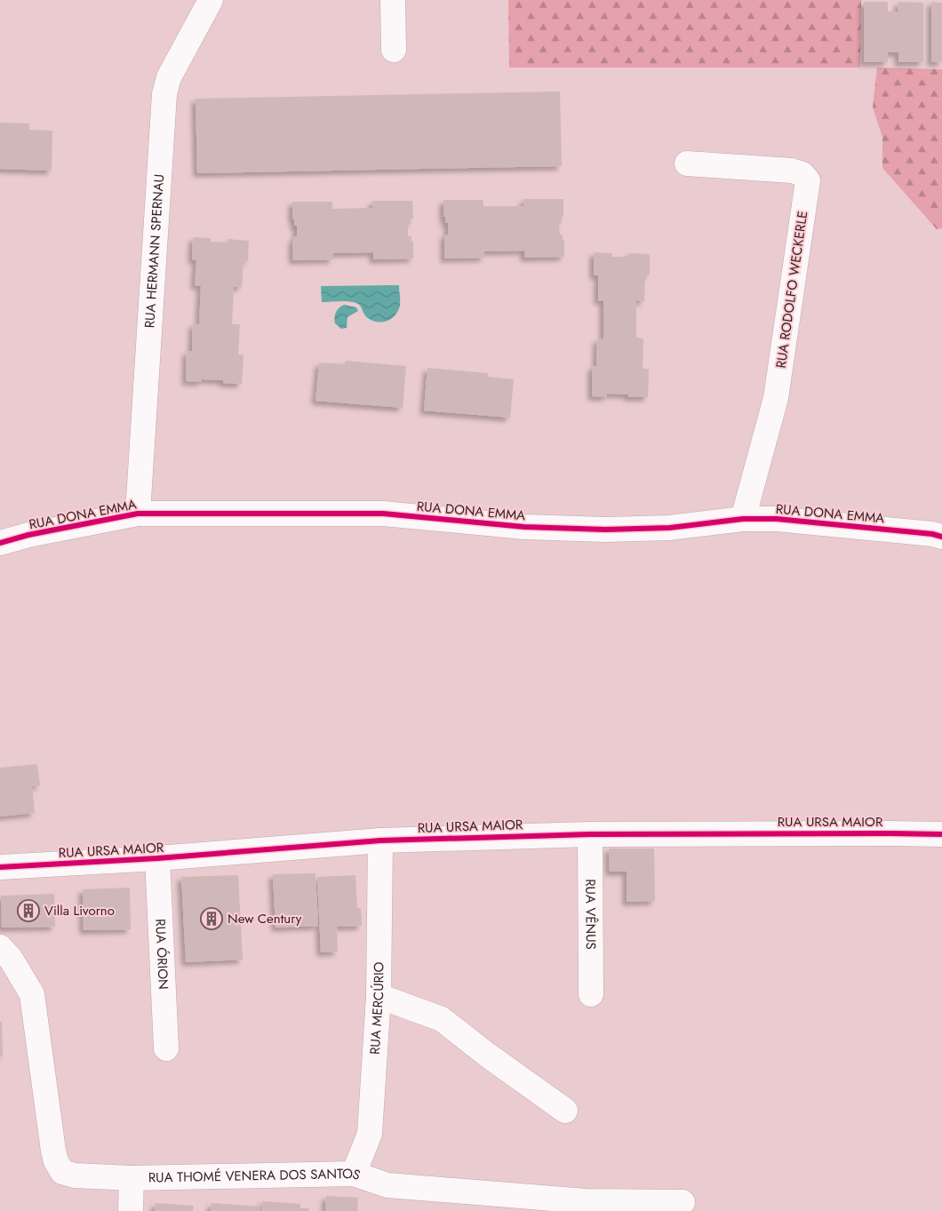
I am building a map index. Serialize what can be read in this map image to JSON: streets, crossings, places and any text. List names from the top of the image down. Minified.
{"streets":{"street":["RUA HERMANN SPERNAU","RUA RODOLFO WECKERLE","RUA DONA EMMA","RUA URSA MAIOR","RUA VÊNUS","RUA ÓRION","RUA MERCÚRIO","RUA THOMÉ VENERA DOS SANTOS"]},"crossings":[["RUA HERMANN SPERNAU","RUA DONA EMMA"],["RUA RODOLFO WECKERLE","RUA DONA EMMA"],["RUA URSA MAIOR","RUA VÊNUS"],["RUA URSA MAIOR","RUA ÓRION"],["RUA URSA MAIOR","RUA MERCÚRIO"],["RUA MERCÚRIO","RUA THOMÉ VENERA DOS SANTOS"]],"places":{"building":["Villa Livorno","New Century"]}}
